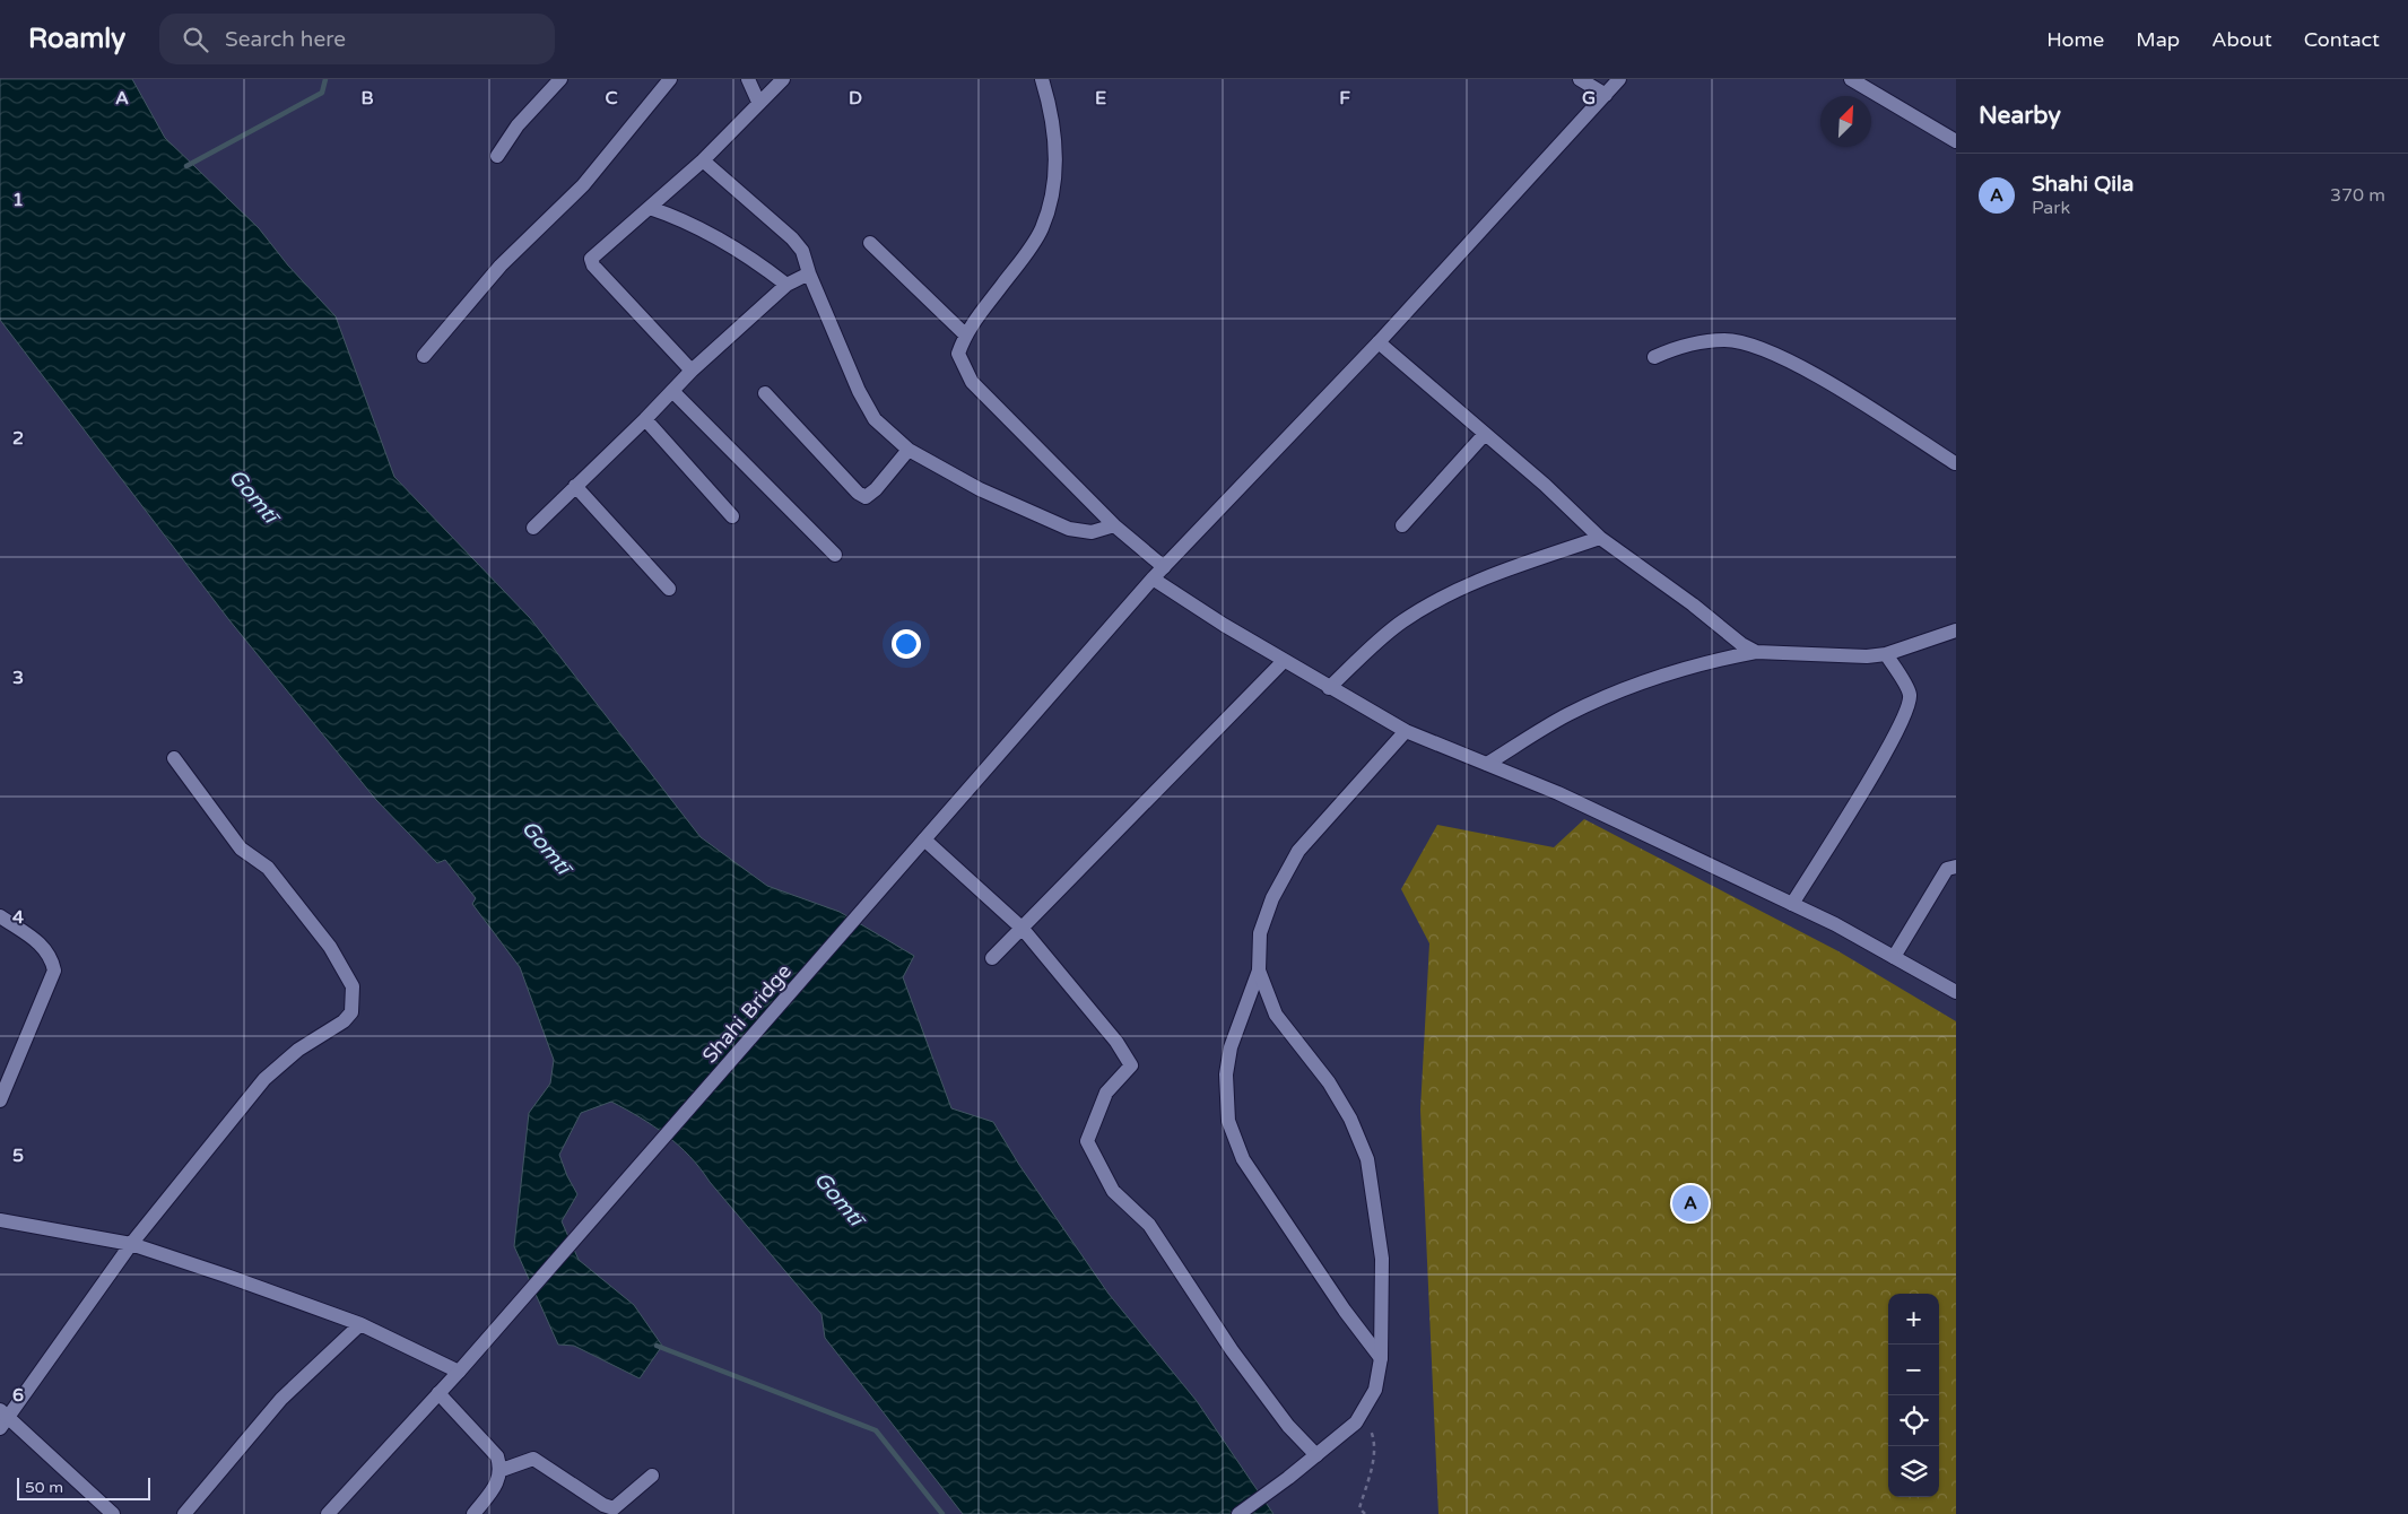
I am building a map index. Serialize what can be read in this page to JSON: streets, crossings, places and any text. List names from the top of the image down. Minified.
{"streets":{"street":["Shahi Bridge"]},"water":["Gomtī"],"scale_bar":"50 m","north":"top right","page":{"header":"Roamly","search":"Search here","nav":["Home","Map","About","Contact"],"heading":"Nearby","list":[{"mark":"A","name":"Shahi Qila","note":"Park","value":"370 m"}],"pins":"A","map_buttons":["+","−"],"scale":"50 m"},"grid":{"columns":["A","B","C","D","E","F","G"],"rows":["1","2","3","4","5","6"]}}
